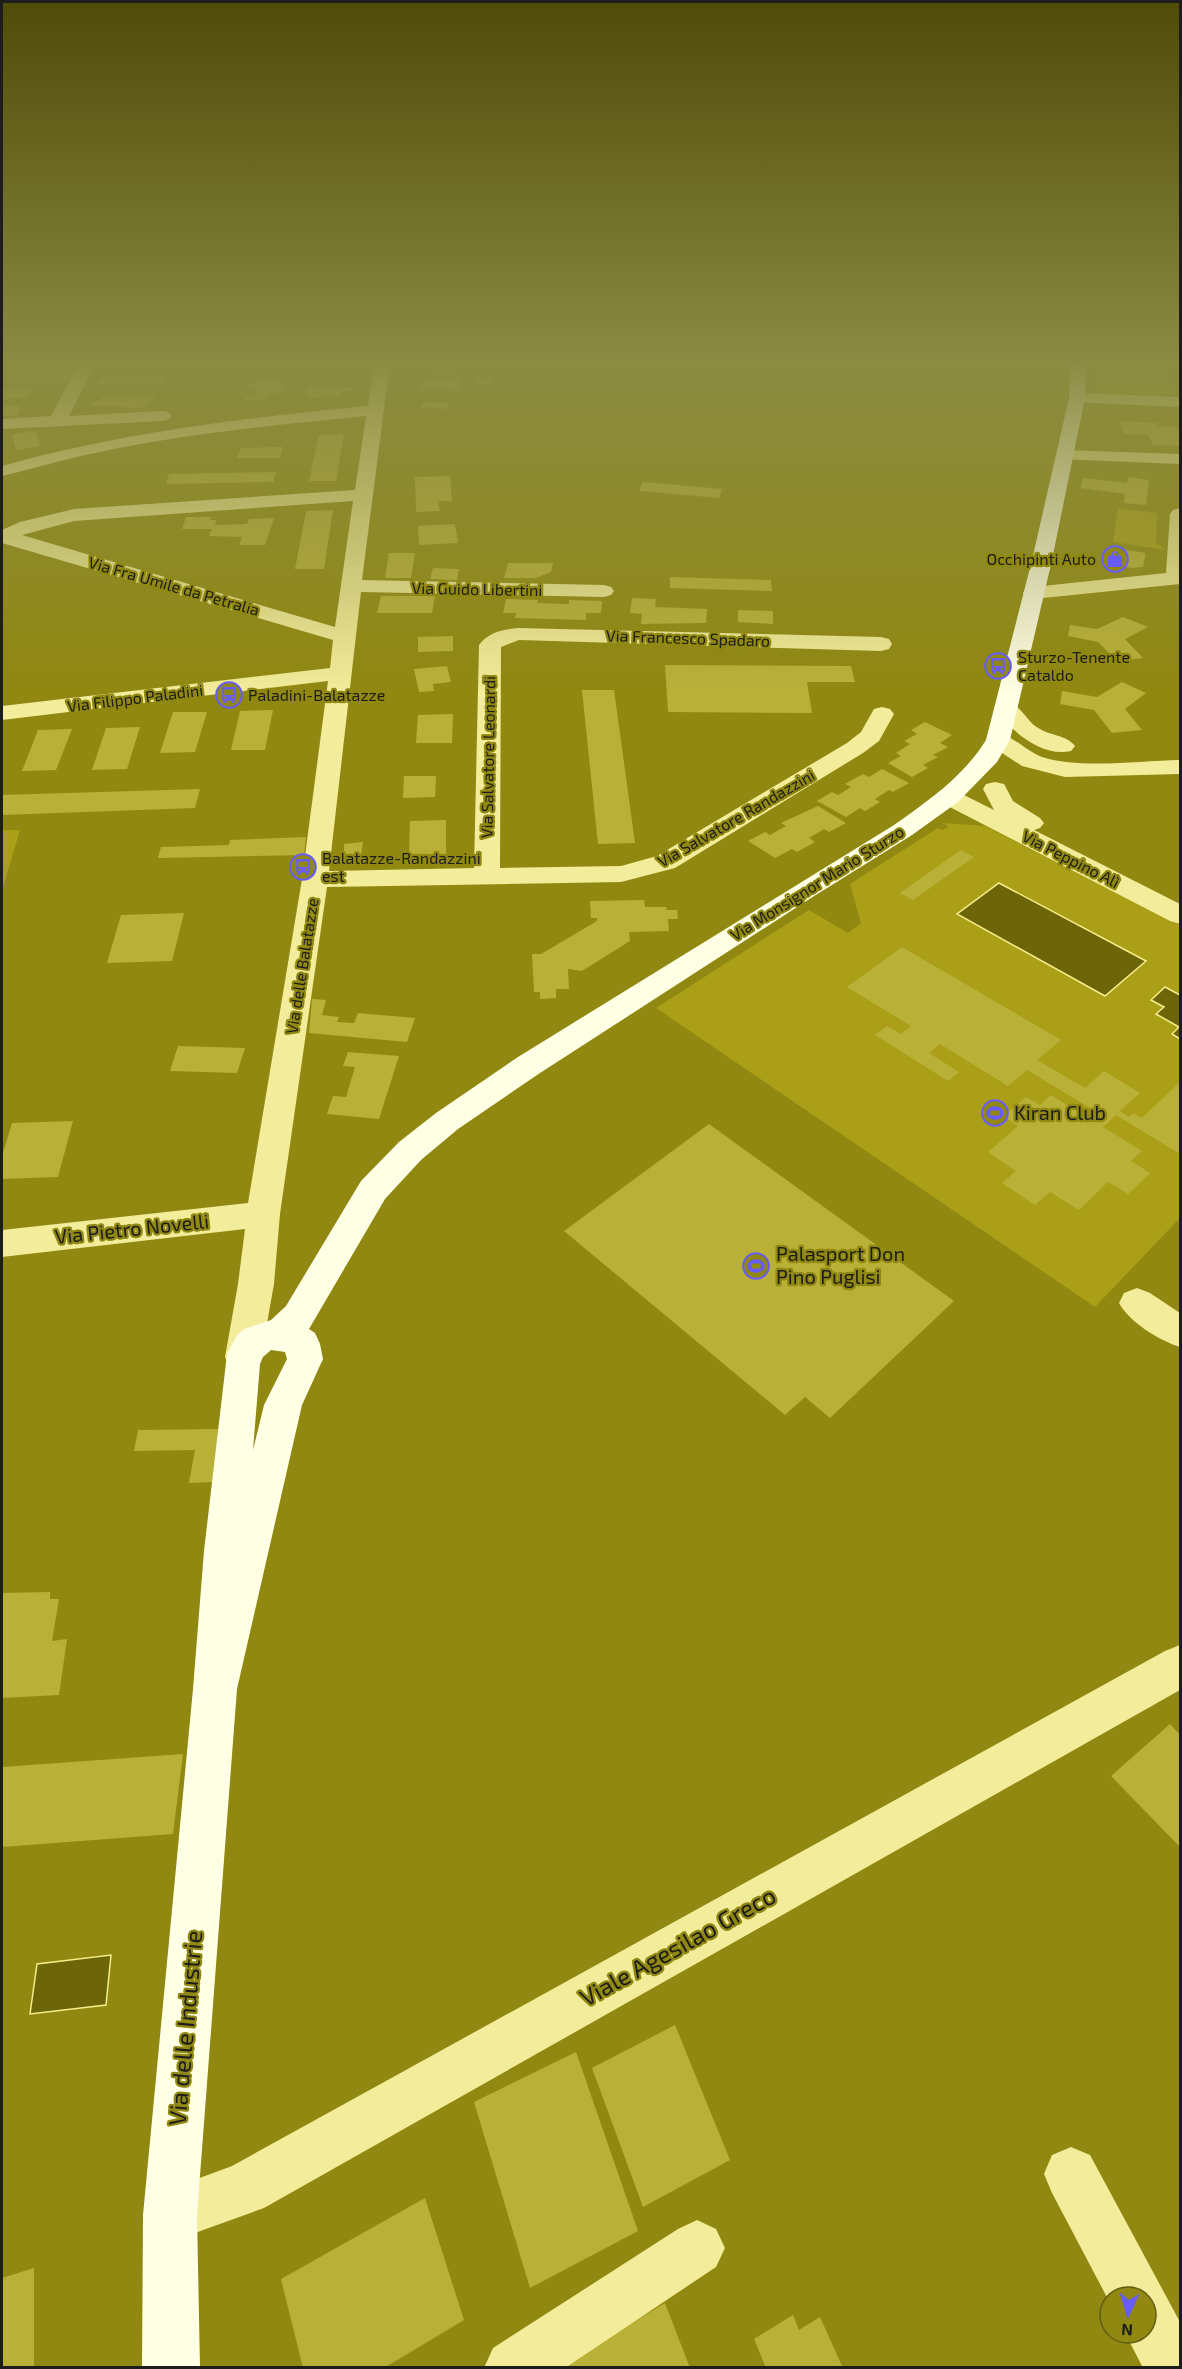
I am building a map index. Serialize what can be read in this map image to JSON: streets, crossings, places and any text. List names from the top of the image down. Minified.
{"streets":{"main road":["Via Monsignor Mario Sturzo","Via delle Industrie"],"street":["Via Fra Umile da Petralia","Via Guido Libertini","Via Francesco Spadaro","Via Filippo Paladini","Via Salvatore Leonardi","Via Salvatore Randazzini","Via Peppino Alì","Via delle Balatazze","Via Pietro Novelli","Viale Agesilao Greco"]},"crossings":[["Via Fra Umile da Petralia","Via delle Balatazze"],["Via Guido Libertini","Via delle Balatazze"],["Via Francesco Spadaro","Via Salvatore Leonardi"],["Via Filippo Paladini","Via delle Balatazze"],["Via Salvatore Leonardi","Via Salvatore Randazzini"],["Via Salvatore Randazzini","Via delle Balatazze"],["Via Peppino Alì","Via Monsignor Mario Sturzo"],["Via Monsignor Mario Sturzo","Via delle Industrie"],["Via delle Balatazze","Via Pietro Novelli"],["Viale Agesilao Greco","Via delle Industrie"]],"places":{"shop":["Occhipinti Auto"],"bus stop":["Sturzo-Tenente Cataldo","Paladini-Balatazze","Balatazze-Randazzini est"],"sports":["Kiran Club","Palasport Don Pino Puglisi"]},"north":"bottom"}
